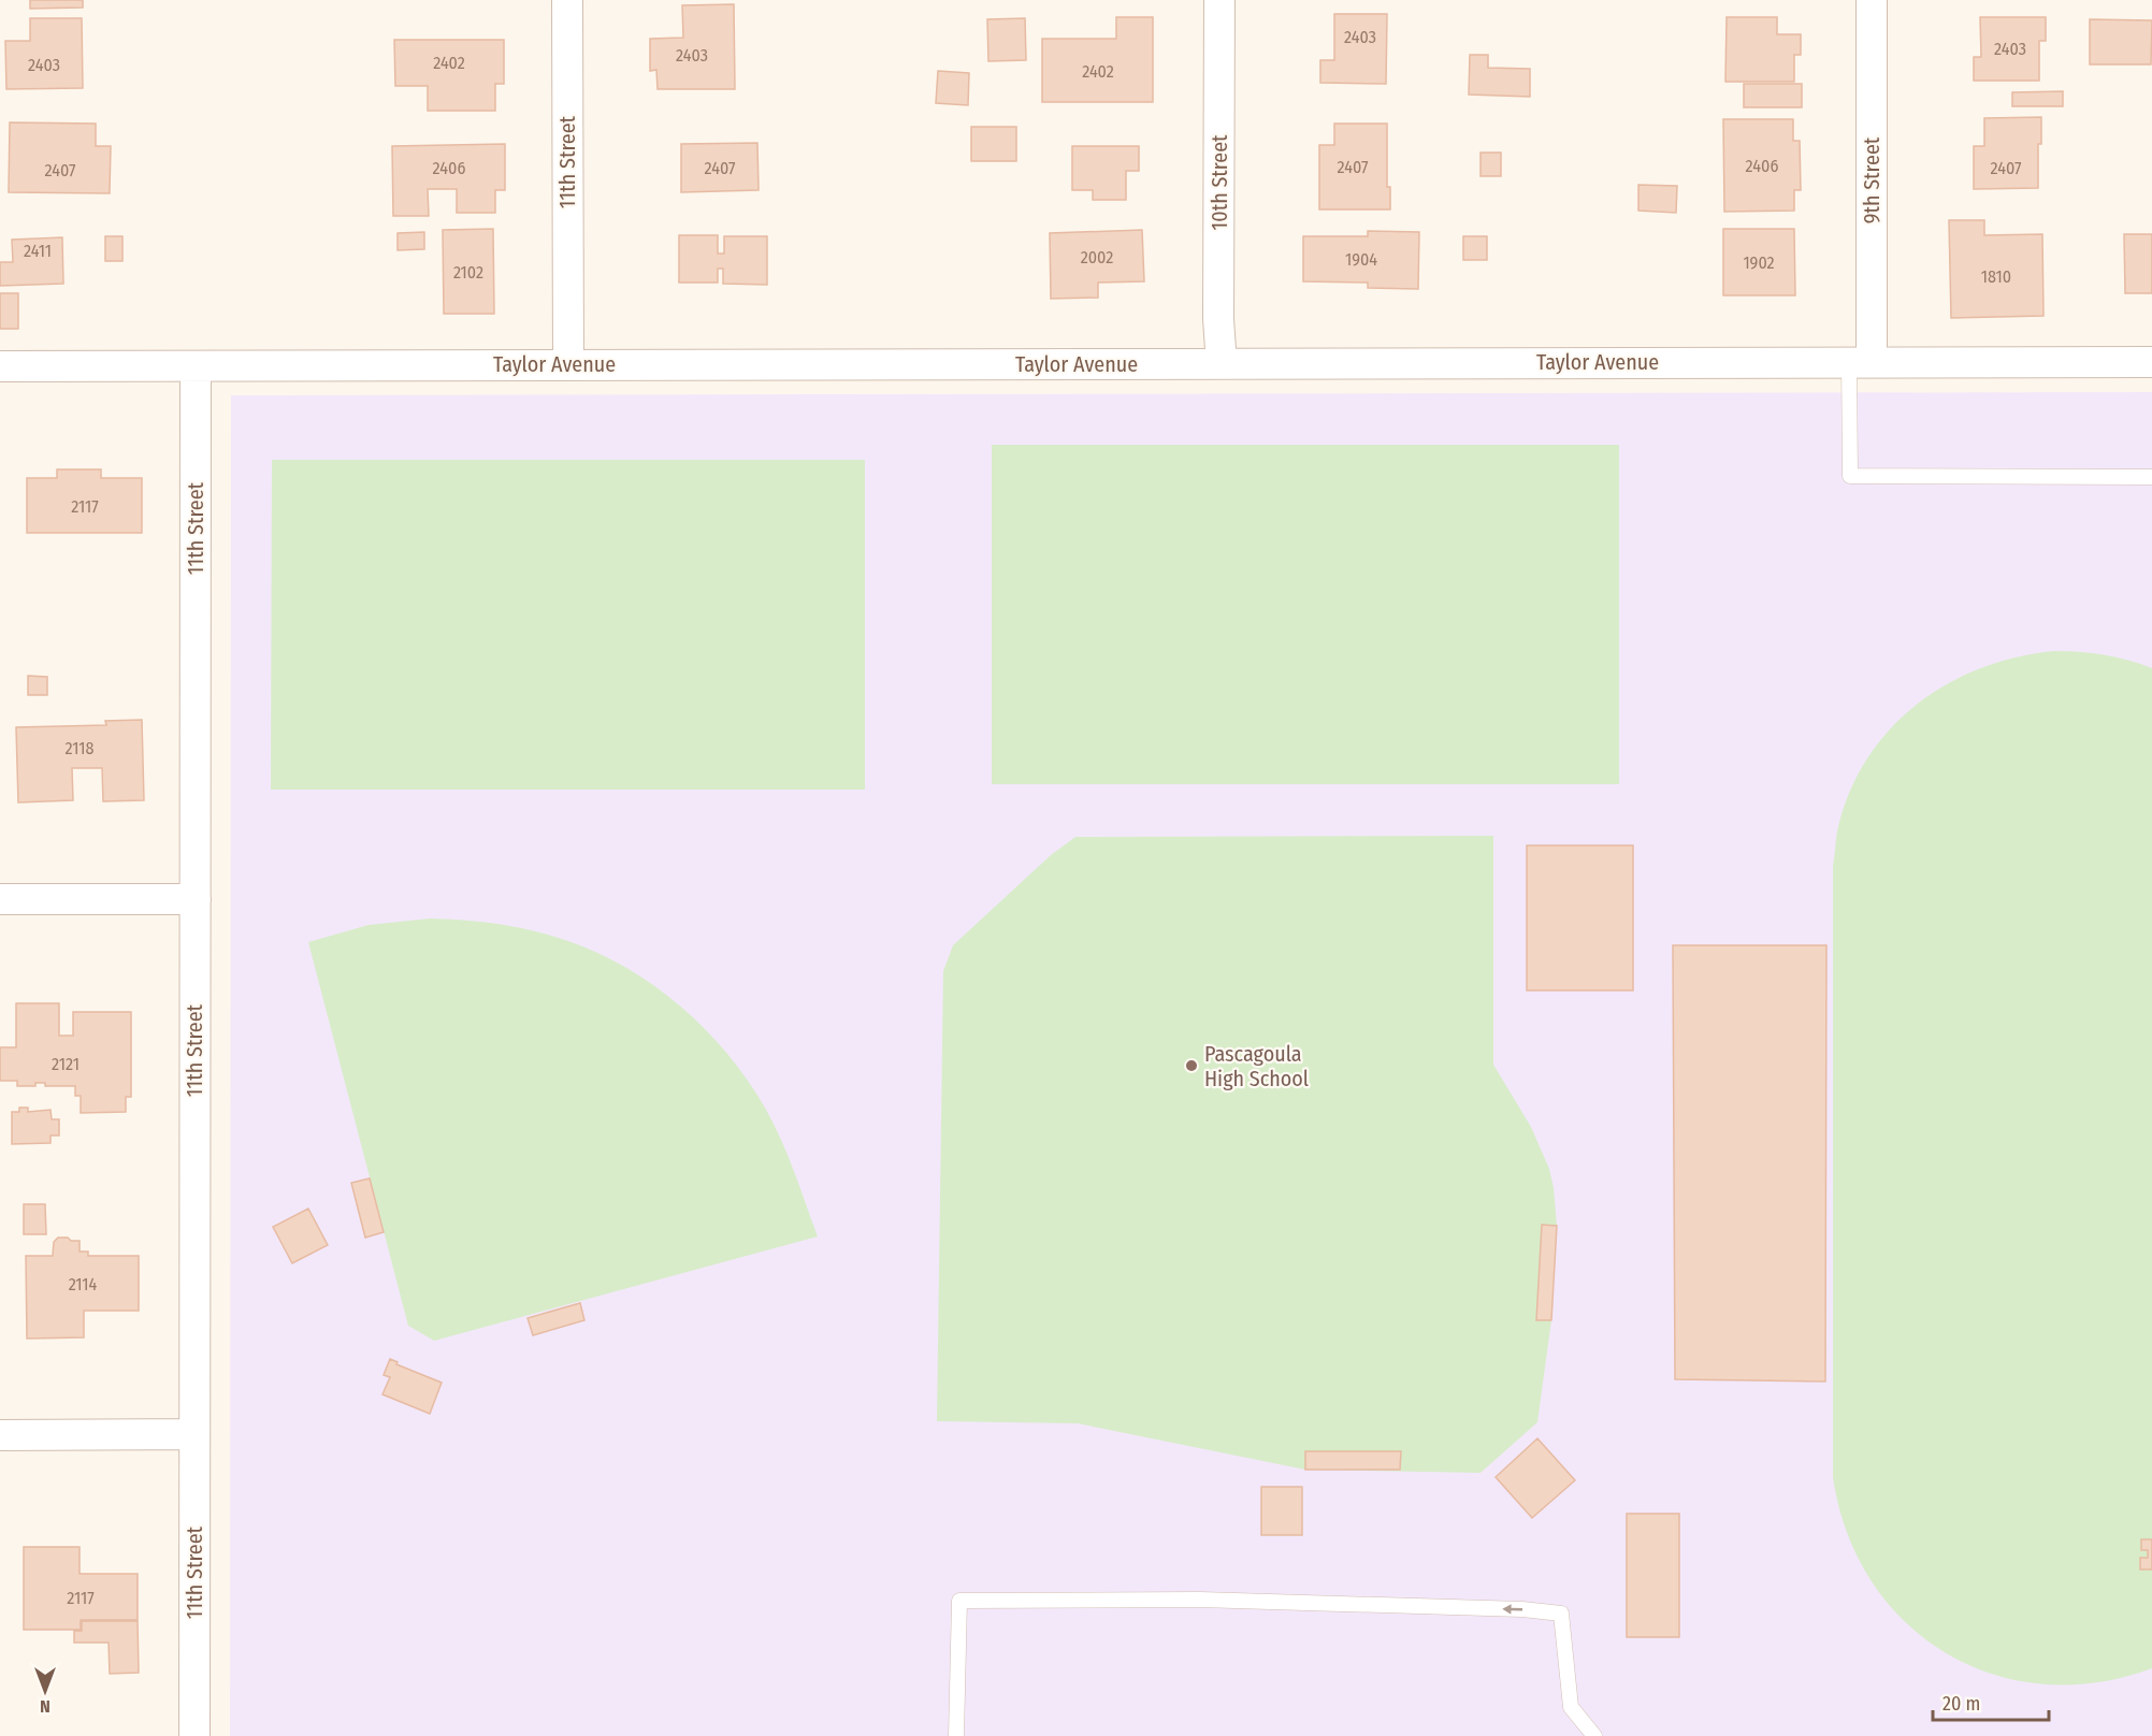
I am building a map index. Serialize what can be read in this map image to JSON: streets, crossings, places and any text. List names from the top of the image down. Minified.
{"streets":{"street":["11th Street","9th Street","10th Street","Taylor Avenue"]},"crossings":[["11th Street","Taylor Avenue"],["9th Street","Taylor Avenue"],["10th Street","Taylor Avenue"]],"places":["Pascagoula High School"],"house_numbers":["2403","2403","2403","2402","2403","2402","2406","2407","2406","2407","2407","2407","2411","2002","1904","1902","2102","1810","2117","2118","2121","2114","2117"],"scale_bar":"20 m","north":"bottom"}
